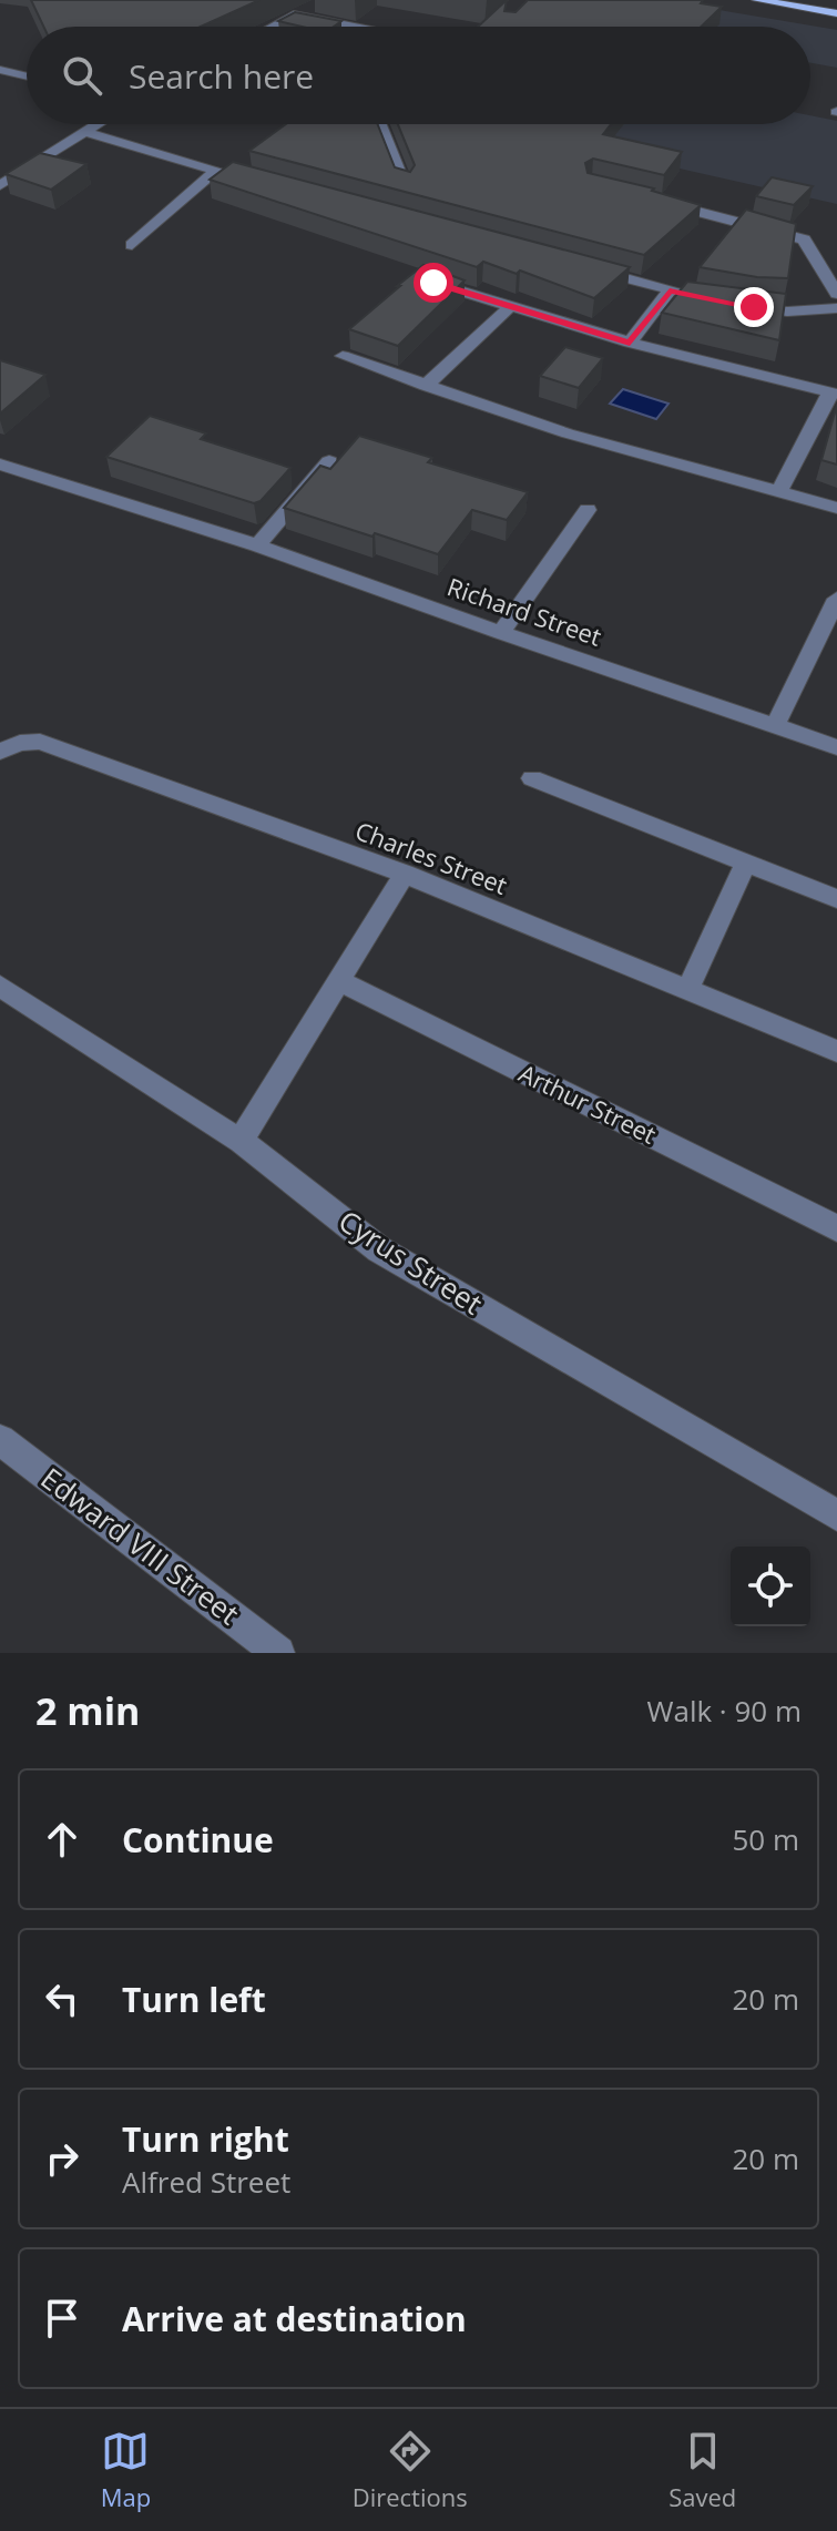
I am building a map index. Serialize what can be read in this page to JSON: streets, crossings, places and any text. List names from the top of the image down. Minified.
{"streets":{"street":["Richard Street","Charles Street","Arthur Street","Cyrus Street","Edward VIII Street"]},"page":{"search":"Search here","heading":["2 min","Walk · 90 m"],"list":[["Continue","50 m"],["Turn left","20 m"],["Turn right","Alfred Street","20 m"],"Arrive at destination"],"nav":["Map","Directions","Saved"]}}
